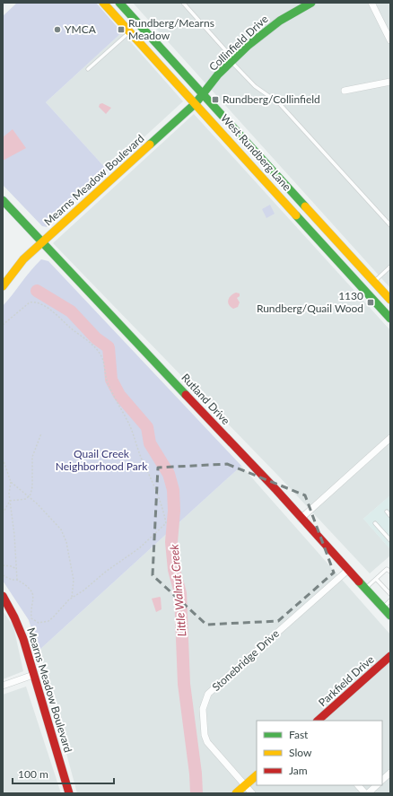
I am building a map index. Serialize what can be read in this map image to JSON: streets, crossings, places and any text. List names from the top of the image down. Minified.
{"streets":{"street":["Collinfield Drive","West Rundberg Lane","Mearns Meadow Boulevard","Rutland Drive","Stonebridge Drive","Parkfield Drive"]},"crossings":[["Collinfield Drive","West Rundberg Lane"],["Collinfield Drive","Mearns Meadow Boulevard"],["West Rundberg Lane","Mearns Meadow Boulevard"],["Mearns Meadow Boulevard","Rutland Drive"],["Rutland Drive","Stonebridge Drive"]],"water":["Little Walnut Creek"],"parks":["Quail Creek Neighborhood Park"],"places":{"other":["YMCA"],"transit":["Rundberg/Mearns Meadow","Rundberg/Collinfield","1130 Rundberg/Quail Wood"]},"legend":["Fast","Slow","Jam"],"scale_bar":"100 m"}
